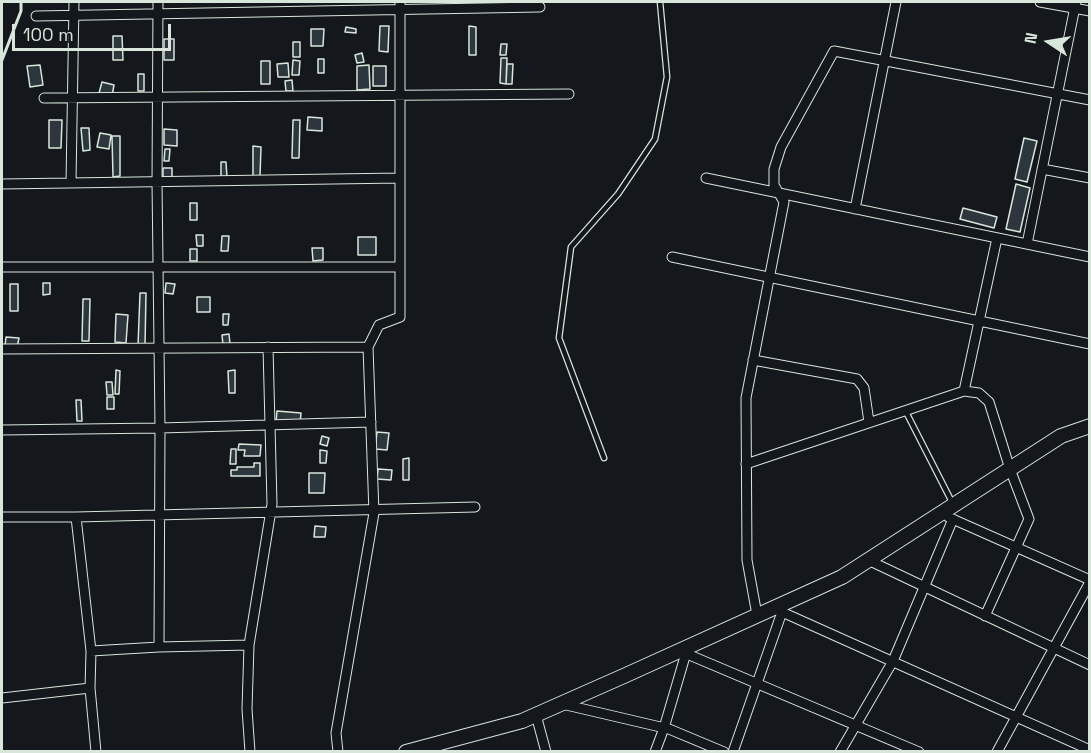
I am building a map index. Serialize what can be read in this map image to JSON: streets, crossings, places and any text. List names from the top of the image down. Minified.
{"scale_bar":"100 m","north":"left"}
